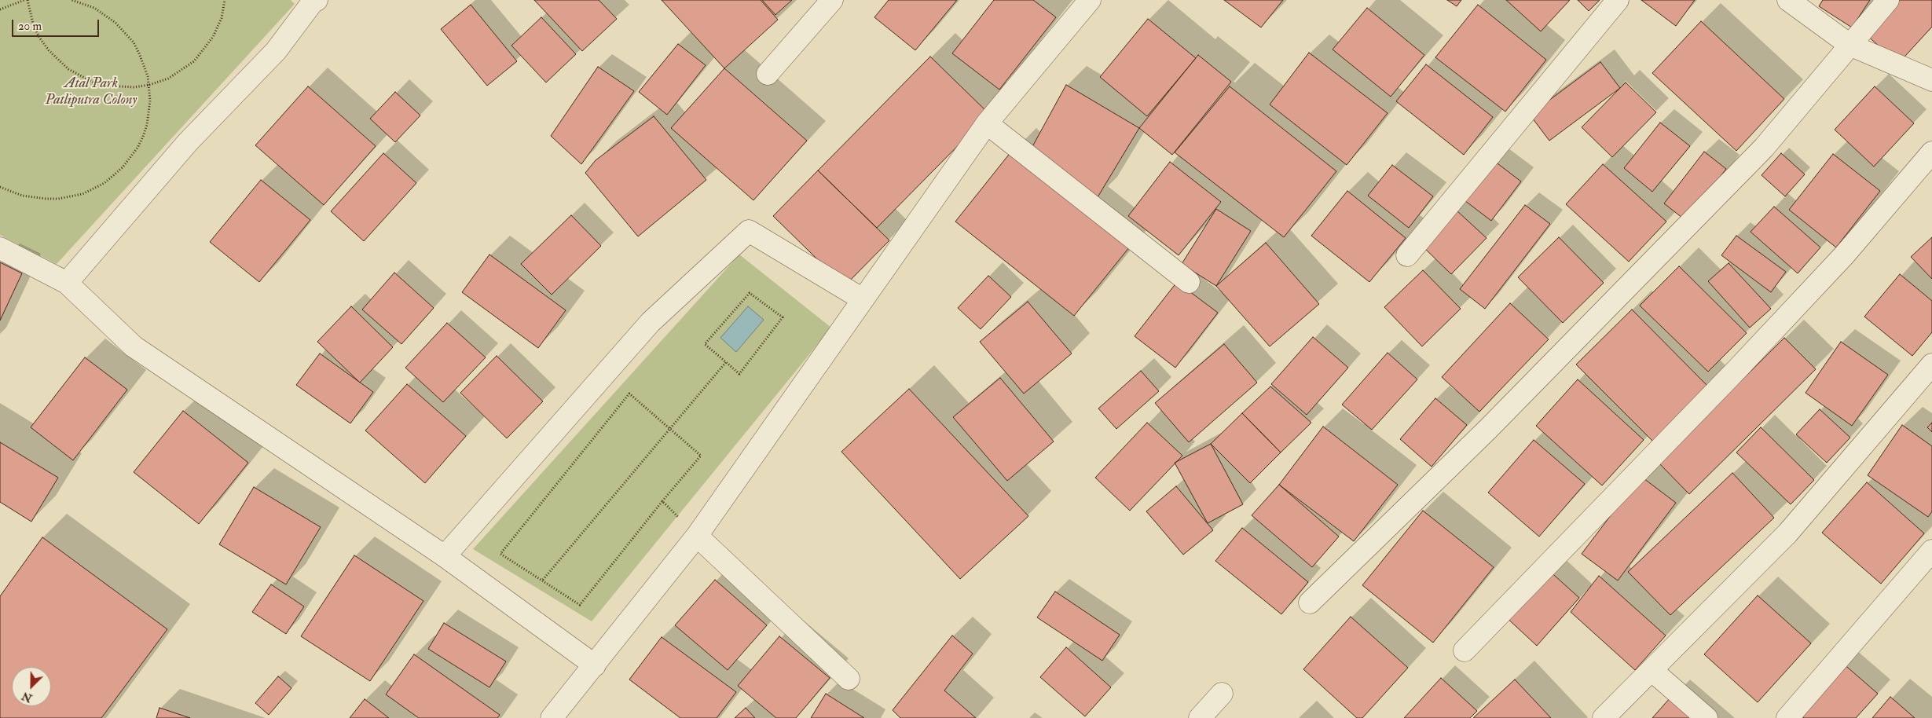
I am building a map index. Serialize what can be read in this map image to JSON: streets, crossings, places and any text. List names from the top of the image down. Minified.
{"parks":["Atal Park Patliputra Colony"],"scale_bar":"20 m","north":"bottom left"}
